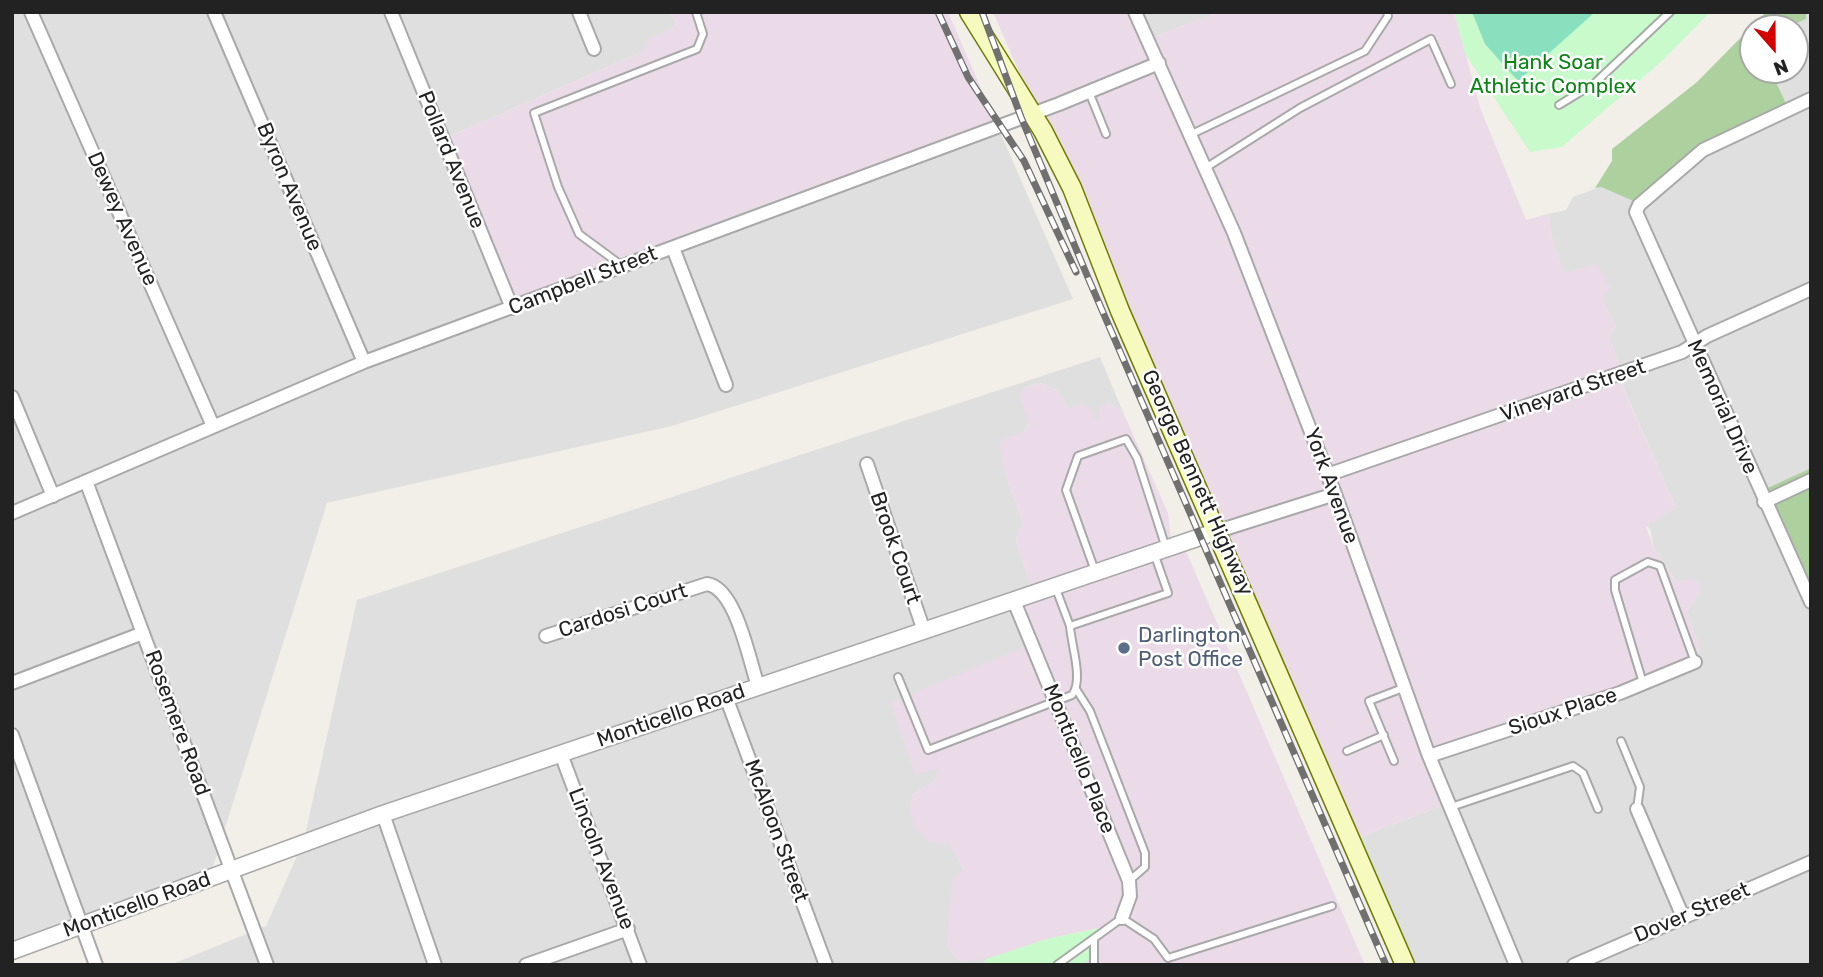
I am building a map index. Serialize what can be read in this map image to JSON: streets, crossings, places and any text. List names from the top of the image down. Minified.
{"streets":{"main road":["George Bennett Highway"],"street":["Pollard Avenue","Byron Avenue","Dewey Avenue","Campbell Street","Vineyard Street","Memorial Drive","York Avenue","Brook Court","Cardosi Court","Sioux Place","Monticello Road","Rosemere Road","Monticello Place","McAloon Street","Lincoln Avenue","Dover Street"]},"crossings":[["Pollard Avenue","Campbell Street"],["Byron Avenue","Campbell Street"],["Dewey Avenue","Campbell Street"],["Campbell Street","George Bennett Highway"],["Campbell Street","York Avenue"],["Campbell Street","Rosemere Road"],["Vineyard Street","Memorial Drive"],["Vineyard Street","York Avenue"],["George Bennett Highway","Monticello Road"],["York Avenue","Sioux Place"],["York Avenue","Monticello Road"],["Brook Court","Monticello Road"],["Cardosi Court","Monticello Road"],["Monticello Road","Rosemere Road"],["Monticello Road","Monticello Place"],["Monticello Road","McAloon Street"],["Monticello Road","Lincoln Avenue"]],"parks":["Hank Soar Athletic Complex"],"places":["Darlington Post Office"],"north":"bottom"}
